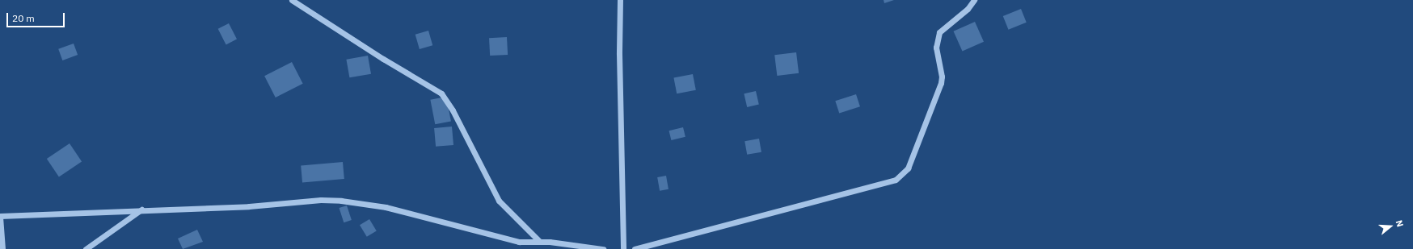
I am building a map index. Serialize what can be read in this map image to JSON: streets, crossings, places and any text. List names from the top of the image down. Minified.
{"scale_bar":"20 m","north":"right"}
